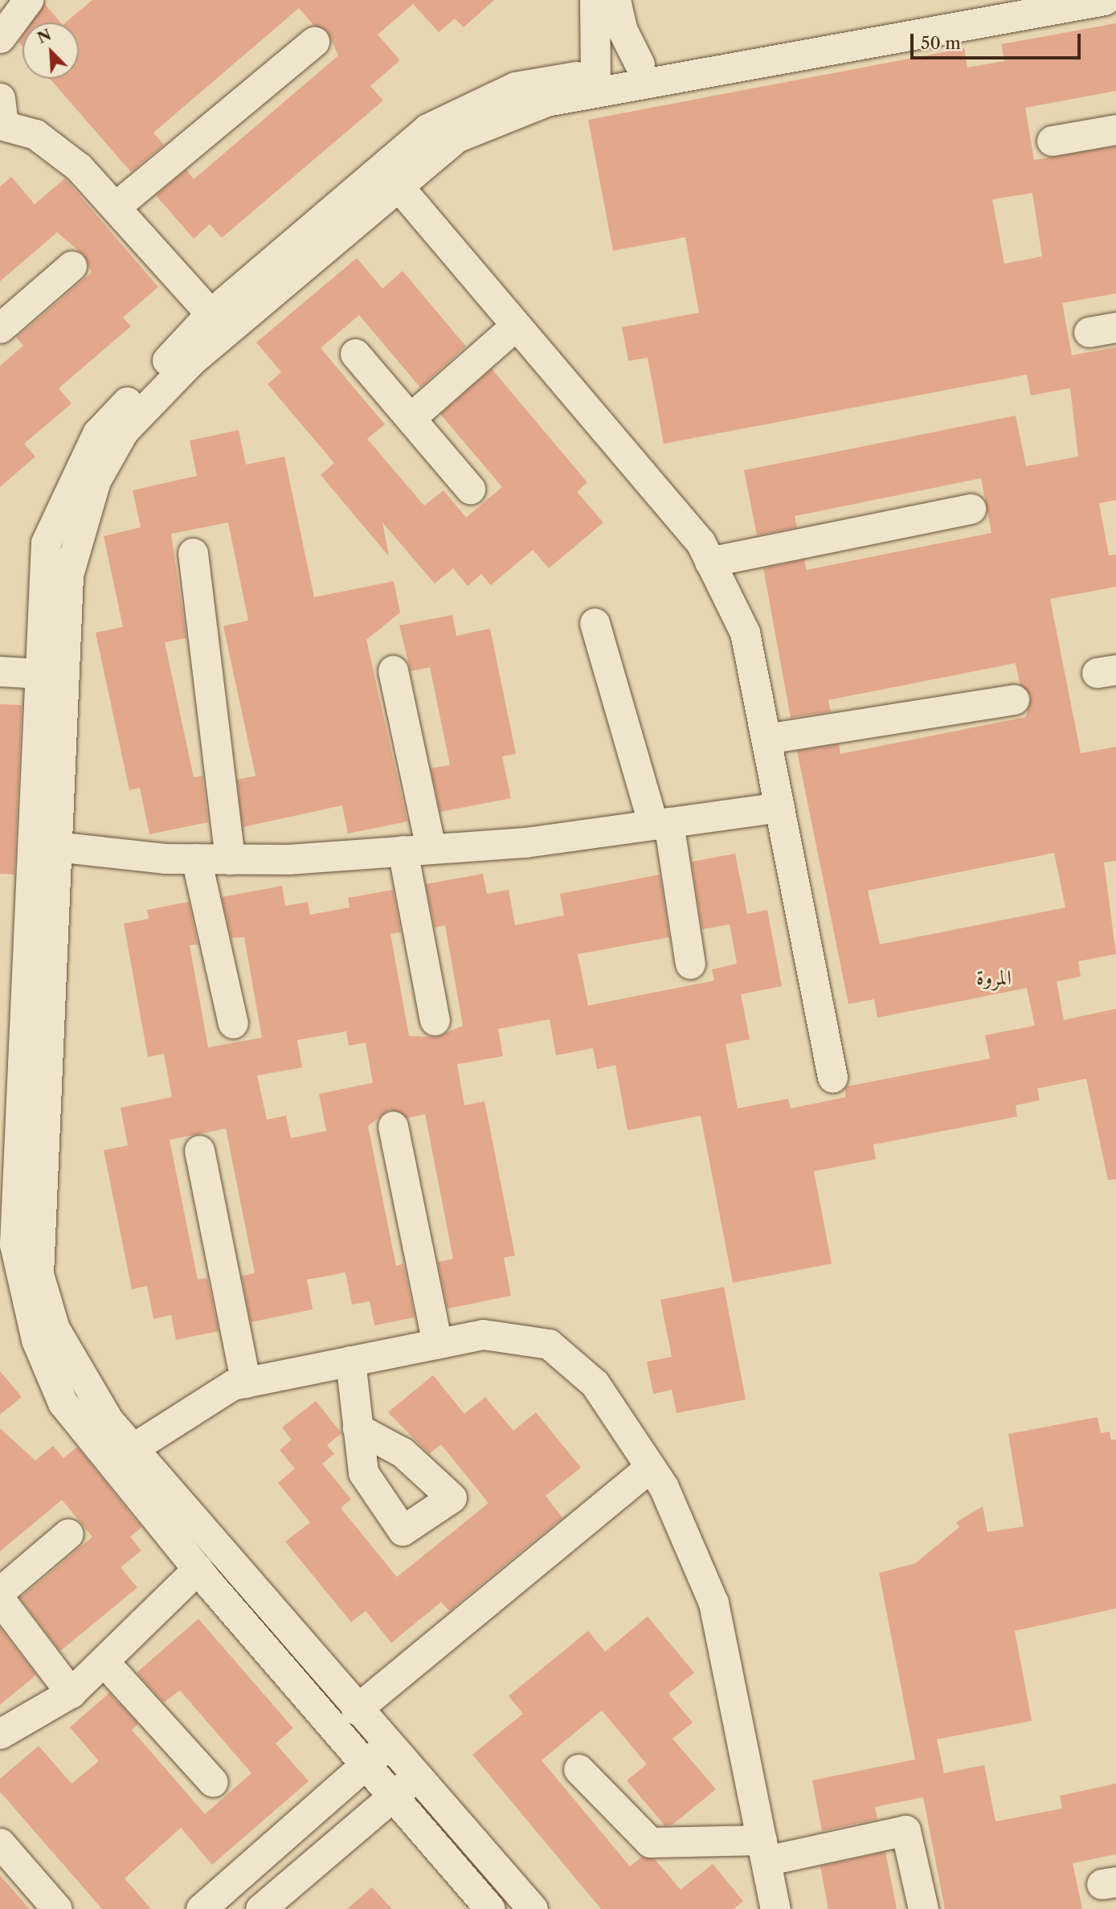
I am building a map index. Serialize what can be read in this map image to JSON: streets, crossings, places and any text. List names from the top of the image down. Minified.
{"districts":["المروة"],"scale_bar":"50 m","north":"top left"}
